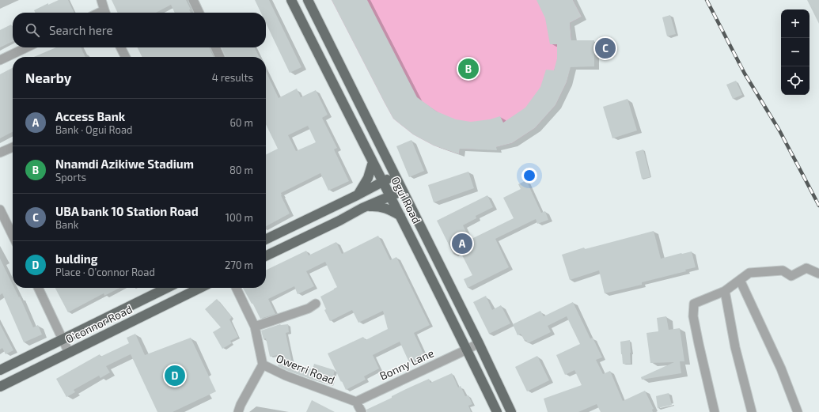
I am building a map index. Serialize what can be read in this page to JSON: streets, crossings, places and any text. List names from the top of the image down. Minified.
{"streets":{"main road":["Ogui Road","O'connor Road"],"street":["Bonny Lane","Owerri Road"]},"crossings":[["Ogui Road","Bonny Lane"],["Bonny Lane","Owerri Road"]],"page":{"map_buttons":["+","−"],"search":"Search here","pins":["C","B","A","D"],"heading":["Nearby","4 results"],"list":[{"mark":"A","name":"Access Bank","note":"Bank · Ogui Road","value":"60 m"},{"mark":"B","name":"Nnamdi Azikiwe Stadium","note":"Sports","value":"80 m"},{"mark":"C","name":"UBA bank 10 Station Road","note":"Bank","value":"100 m"},{"mark":"D","name":"bulding","note":"Place · O'connor Road","value":"270 m"}]}}
